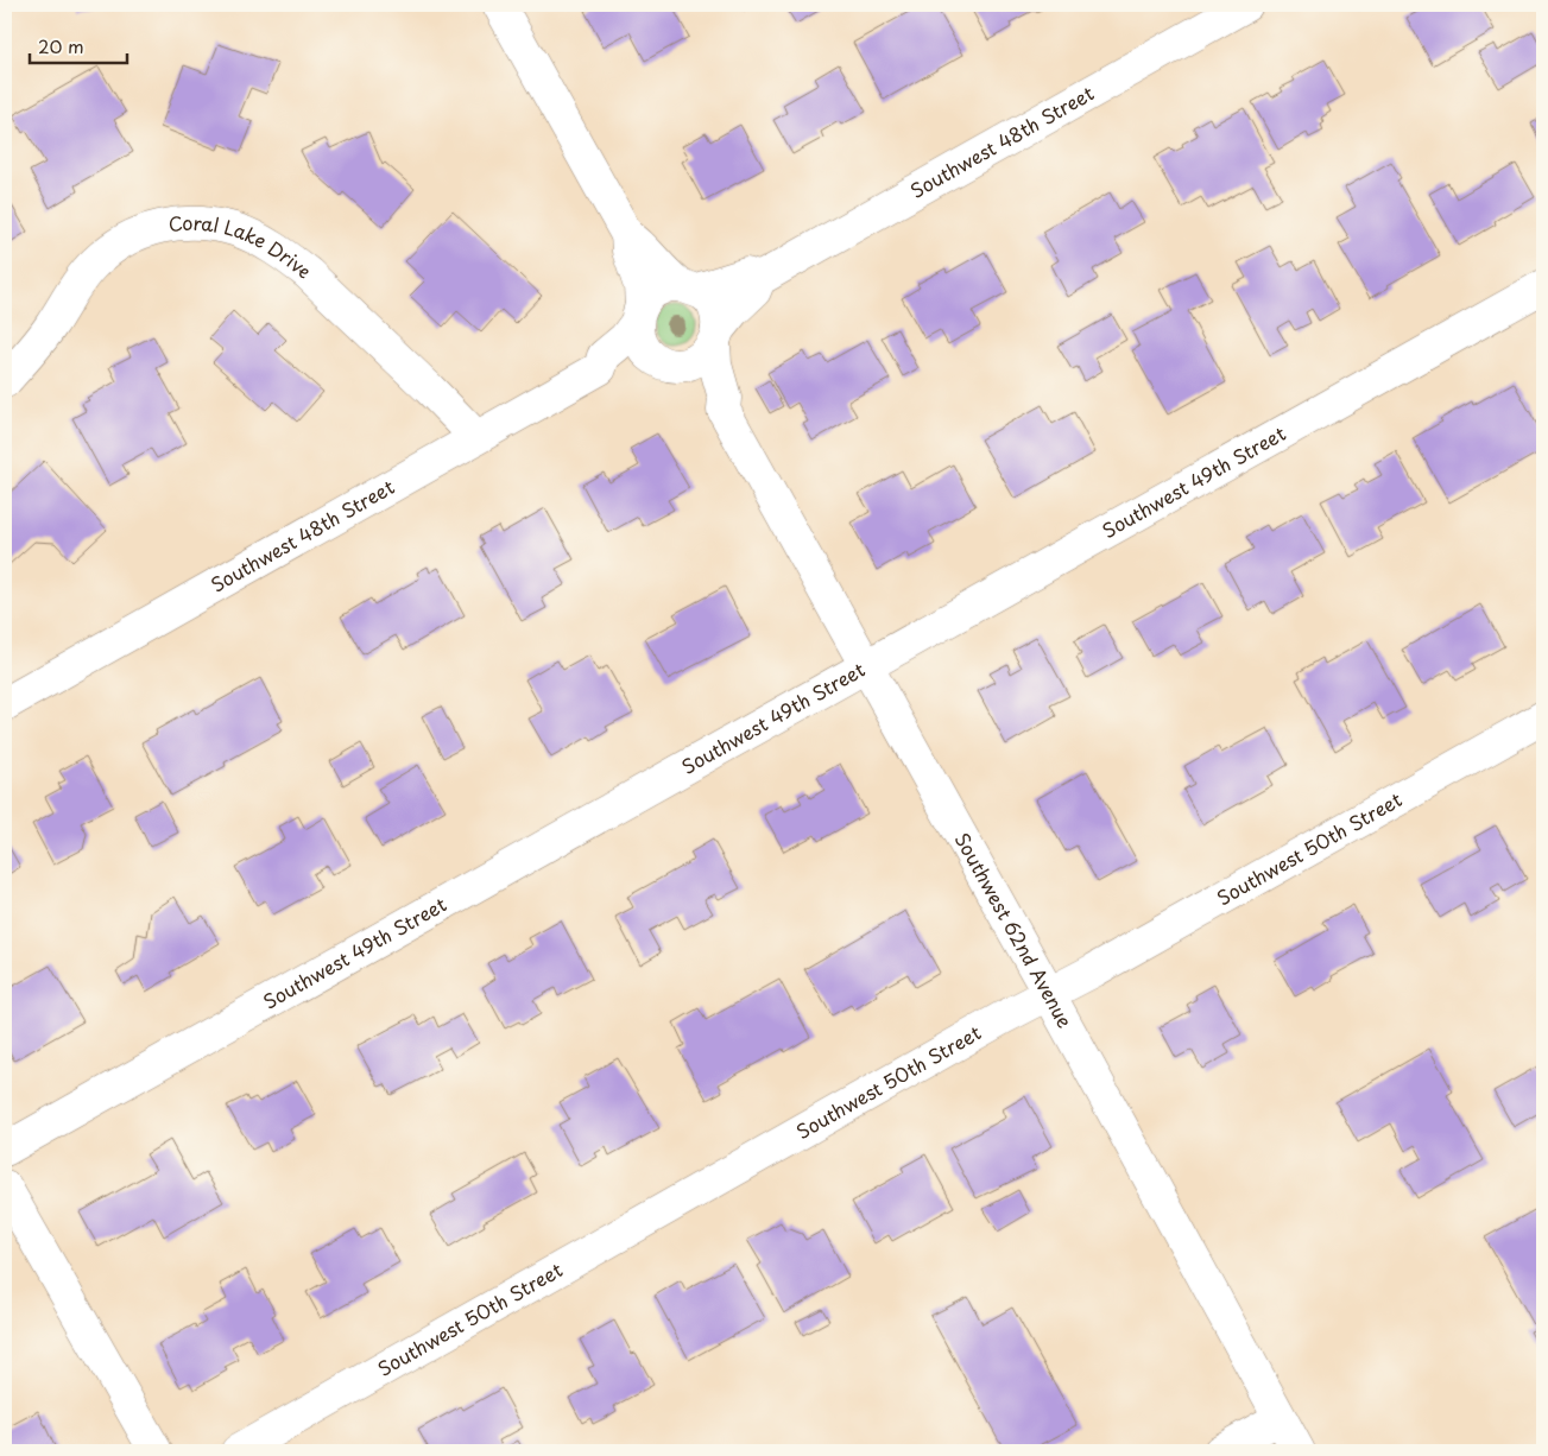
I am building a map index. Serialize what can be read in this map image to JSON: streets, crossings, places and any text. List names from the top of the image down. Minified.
{"streets":{"street":["Southwest 48th Street","Coral Lake Drive","Southwest 49th Street","Southwest 50th Street","Southwest 62nd Avenue"]},"crossings":[["Southwest 48th Street","Coral Lake Drive"],["Southwest 48th Street","Southwest 62nd Avenue"],["Southwest 49th Street","Southwest 62nd Avenue"],["Southwest 50th Street","Southwest 62nd Avenue"]],"scale_bar":"20 m"}
